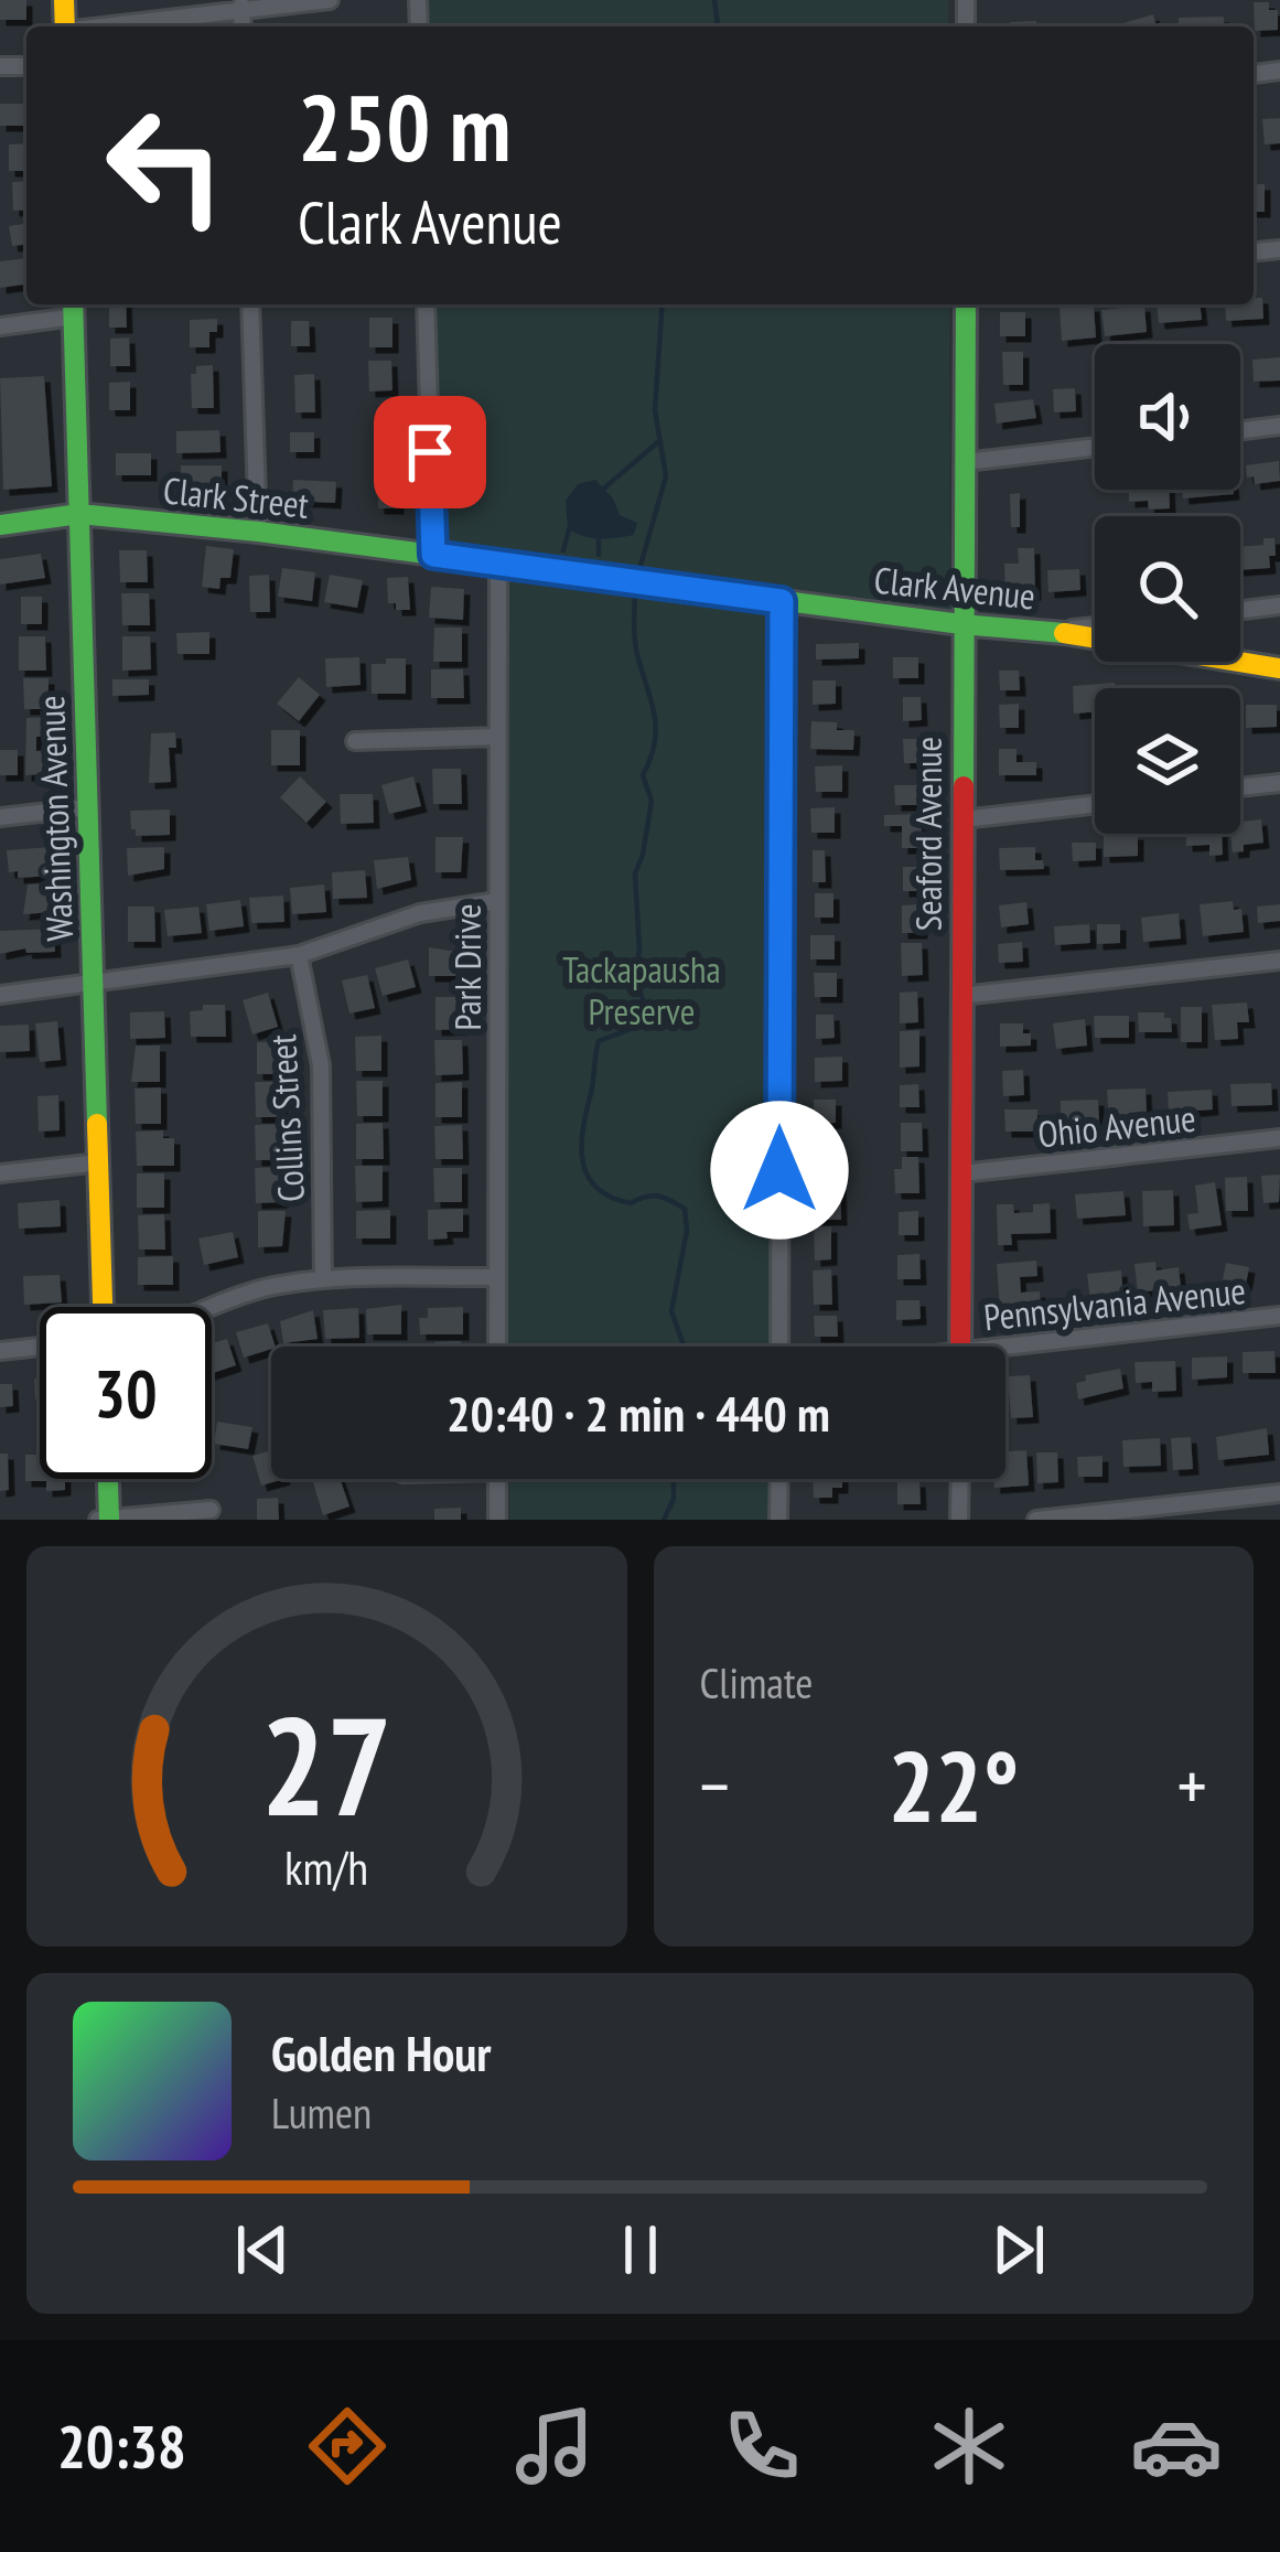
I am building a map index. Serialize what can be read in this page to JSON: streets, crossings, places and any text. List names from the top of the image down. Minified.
{"streets":{"street":["Clark Street","Clark Avenue","Washington Avenue","Seaford Avenue","Park Drive","Collins Street","Ohio Avenue","Pennsylvania Avenue"]},"crossings":[["Clark Street","Clark Avenue"],["Clark Street","Washington Avenue"],["Clark Street","Park Drive"],["Clark Avenue","Seaford Avenue"],["Seaford Avenue","Ohio Avenue"]],"parks":["Tackapausha Preserve"],"page":{"turn":["250 m","Clark Avenue"],"limit":"30","trip":"20:40 · 2 min · 440 m","tile":"Climate","heat":["−","22°","+"],"song":["Golden Hour","Lumen"],"tabs":"20:38","gauge":["27","km/h"]}}
